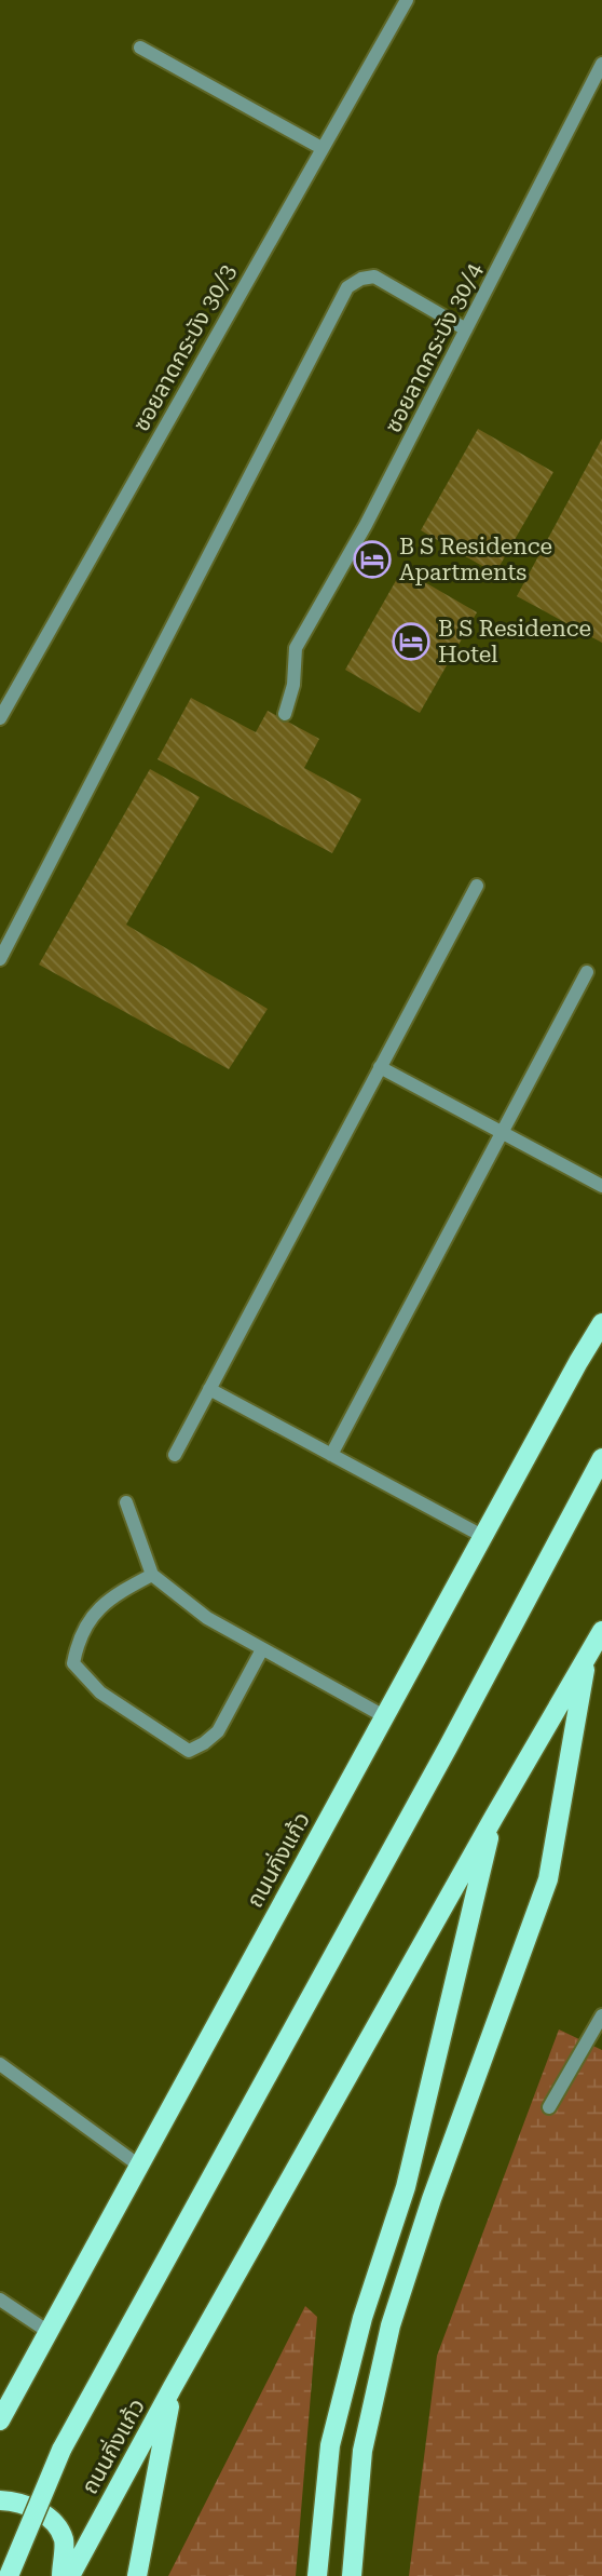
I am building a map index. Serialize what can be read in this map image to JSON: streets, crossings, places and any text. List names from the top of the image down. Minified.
{"streets":{"main road":["ถนนกิ่งแก้ว"],"street":["ซอยลาดกระบัง 30/3","ซอยลาดกระบัง 30/4"]},"places":{"hotel":["B S Residence Apartments","B S Residence Hotel"]}}
